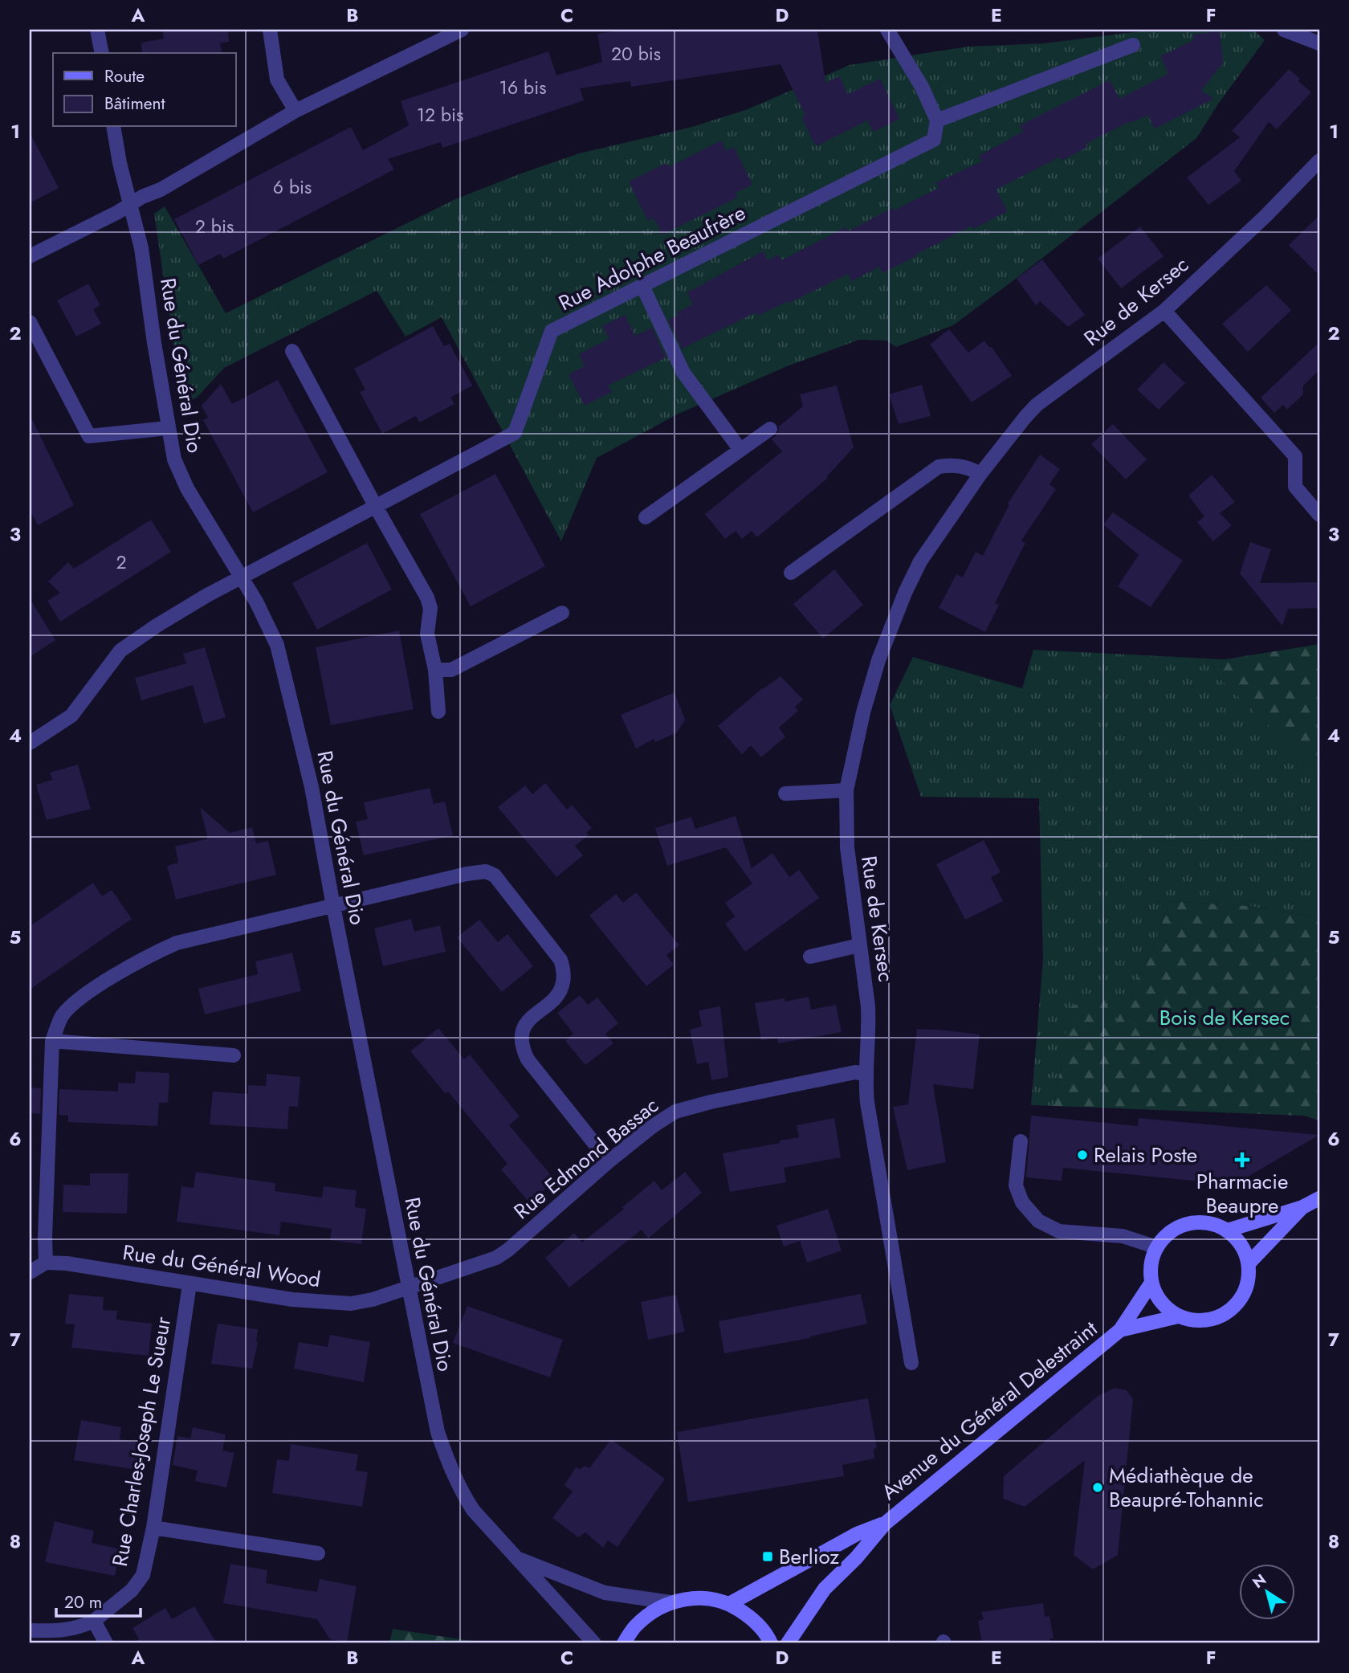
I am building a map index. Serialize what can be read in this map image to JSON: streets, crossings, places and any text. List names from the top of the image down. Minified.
{"streets":{"street":["Rue Adolphe Beaufrère","Rue de Kersec","Rue du Général Dio","Rue Edmond Bassac","Rue du Général Wood","Avenue du Général Delestraint","Rue Charles-Joseph Le Sueur"]},"crossings":[["Rue Adolphe Beaufrère","Rue du Général Dio"],["Rue de Kersec","Rue Edmond Bassac"],["Rue du Général Dio","Rue Edmond Bassac"],["Rue du Général Dio","Rue du Général Wood"],["Rue Edmond Bassac","Rue du Général Wood"],["Rue du Général Wood","Rue Charles-Joseph Le Sueur"]],"parks":["Bois de Kersec"],"places":{"other":["Relais Poste","Médiathèque de Beaupré-Tohannic"],"health":["Pharmacie Beaupre"],"transit":["Berlioz"]},"house_numbers":["20 bis","16 bis","12 bis","6 bis","2 bis","2"],"legend":["Route","Bâtiment"],"scale_bar":"20 m","north":"top left","grid":{"columns":["A","B","C","D","E","F"],"rows":["1","2","3","4","5","6","7","8"]}}
